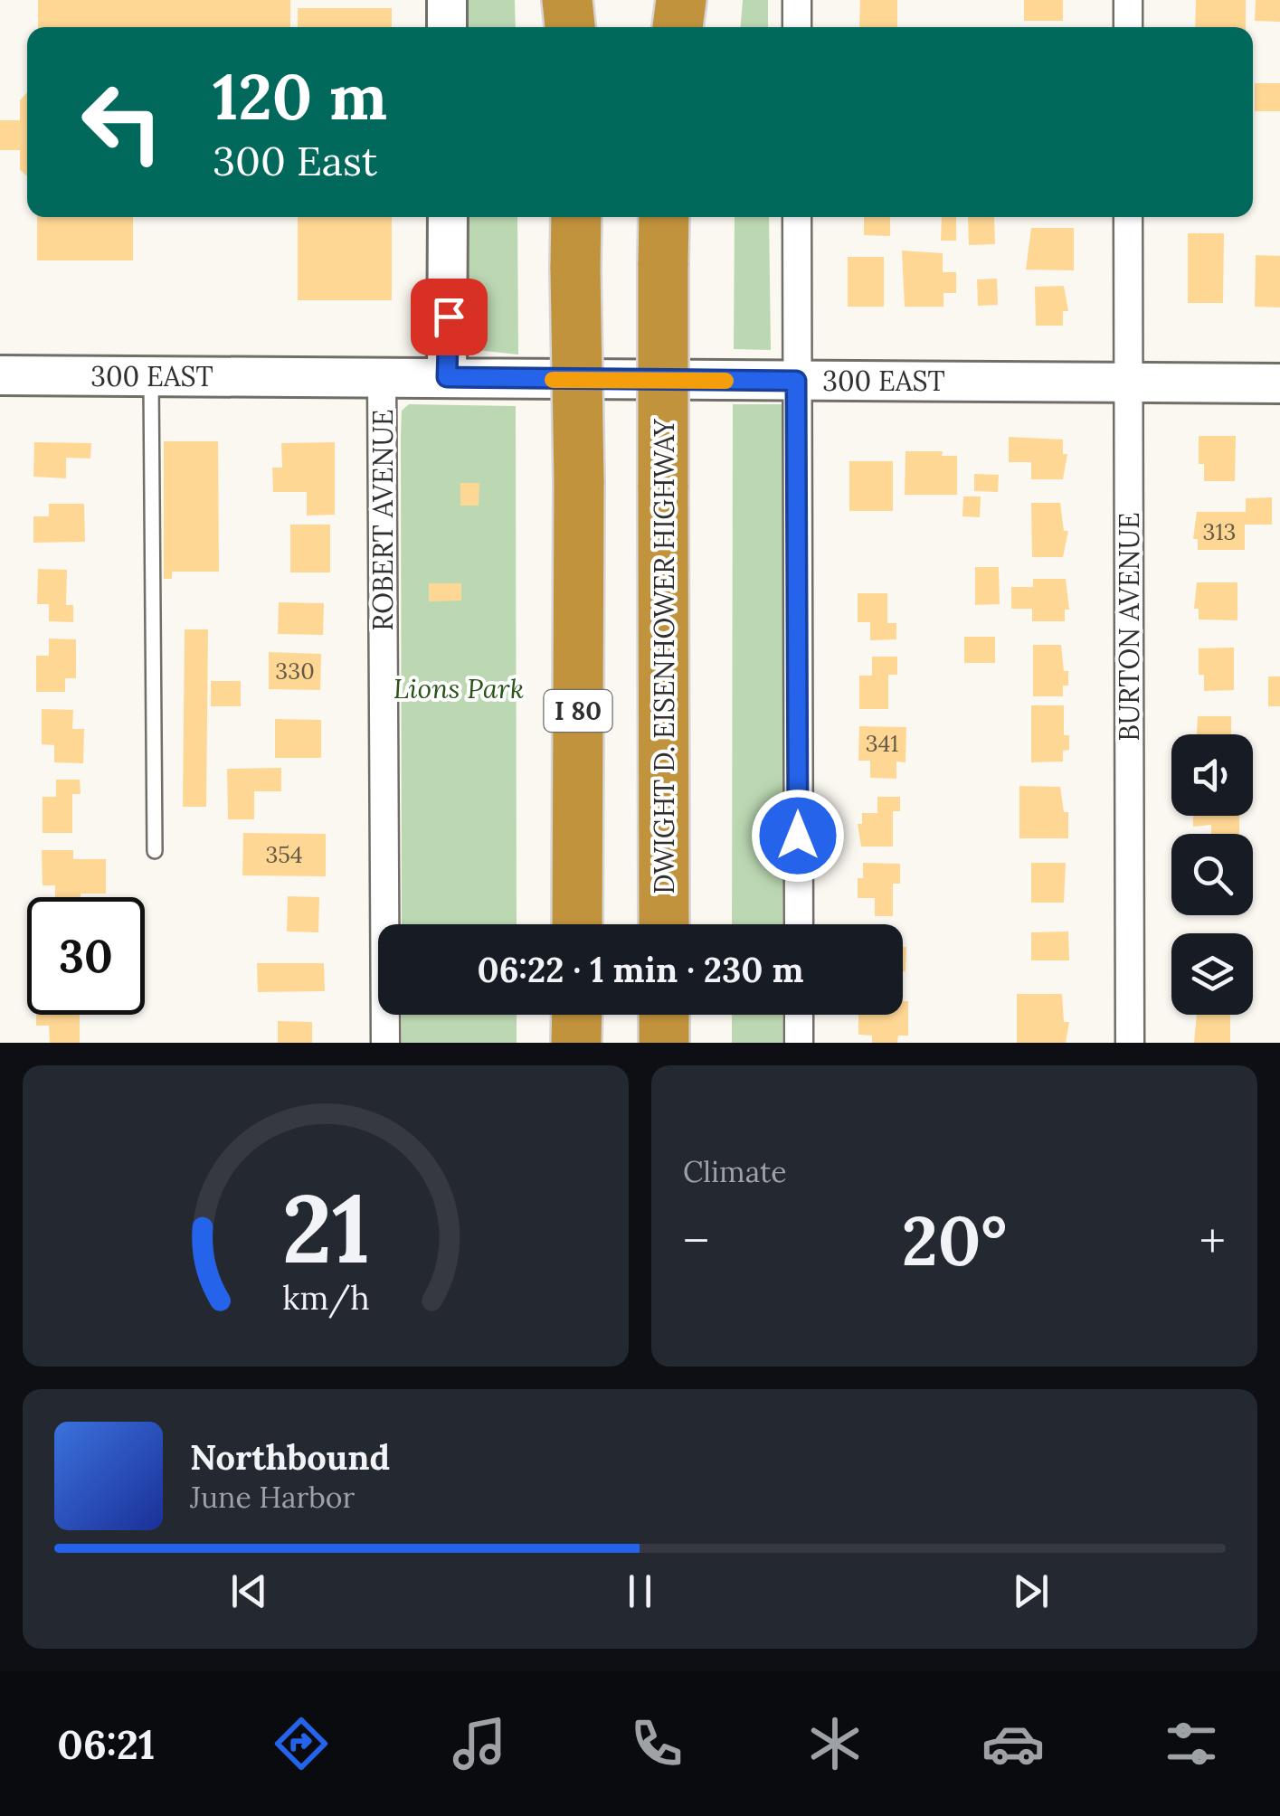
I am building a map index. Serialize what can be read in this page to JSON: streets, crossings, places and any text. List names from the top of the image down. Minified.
{"streets":{"highway":["DWIGHT D. EISENHOWER HIGHWAY","I 80"],"street":["300 EAST","ROBERT AVENUE","BURTON AVENUE"]},"crossings":[["300 EAST","ROBERT AVENUE"],["300 EAST","BURTON AVENUE"]],"parks":["Lions Park"],"house_numbers":["313","330","341","354"],"page":{"turn":["120 m","300 East"],"limit":"30","trip":"06:22 · 1 min · 230 m","tile":"Climate","heat":["−","20°","+"],"song":["Northbound","June Harbor"],"tabs":"06:21","gauge":["21","km/h"]}}
